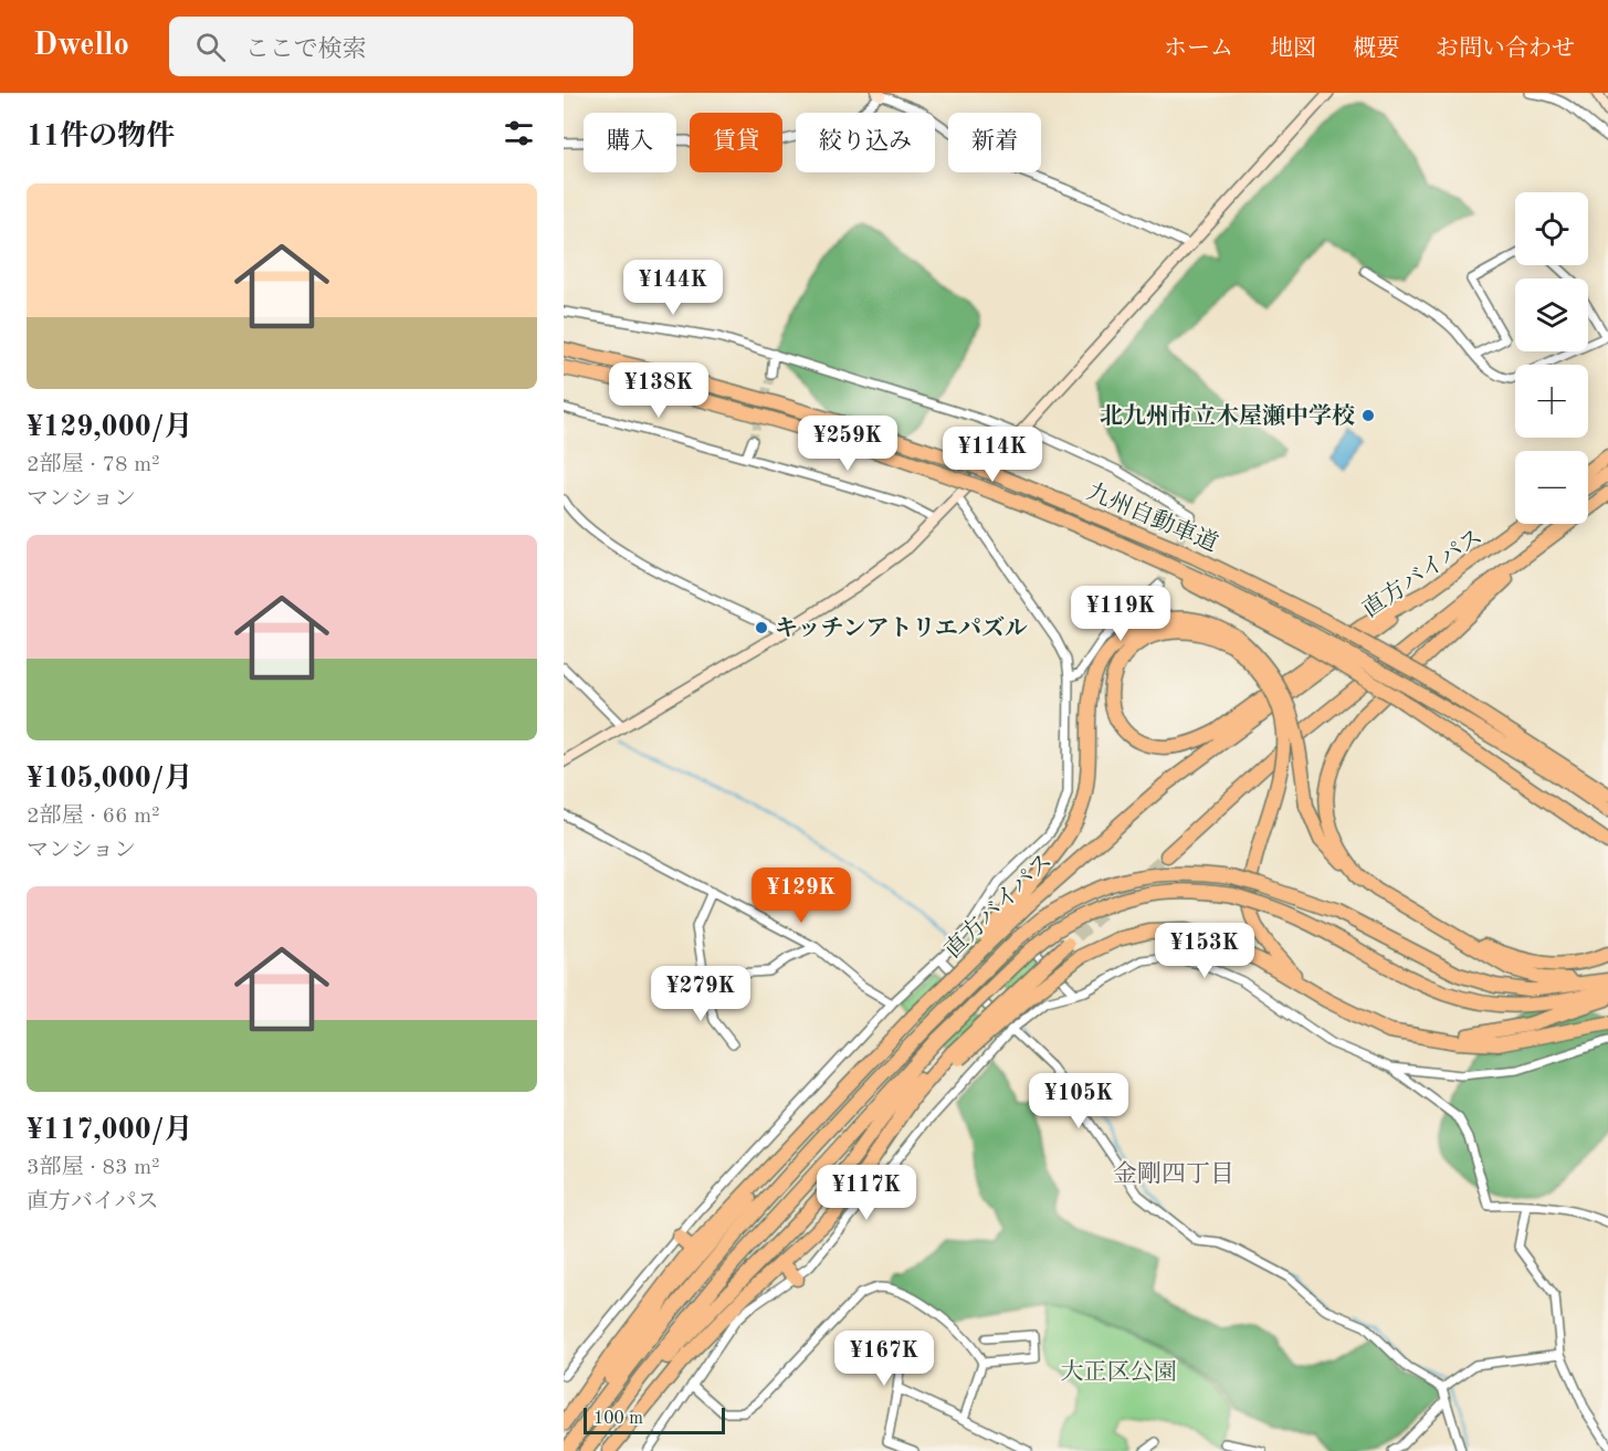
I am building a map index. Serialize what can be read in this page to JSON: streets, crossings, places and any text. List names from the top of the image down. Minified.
{"streets":{"highway":["九州自動車道","直方バイパス"]},"districts":["金剛四丁目"],"parks":["大正区公園"],"places":["北九州市立木屋瀬中学校","キッチンアトリエパズル"],"scale_bar":"100 m","page":{"header":"Dwello","search":"ここで検索","nav":["ホーム","地図","概要","お問い合わせ"],"heading":"11件の物件","chip":["購入","賃貸","絞り込み","新着"],"list":[{"name":"¥129,000/月","note":"2部屋 · 78 m² · マンション"},{"name":"¥105,000/月","note":"2部屋 · 66 m² · マンション"},{"name":"¥117,000/月","note":"3部屋 · 83 m² · 直方バイパス"}],"map_buttons":["+","−"],"price":["¥144K","¥138K","¥259K","¥114K","¥119K","¥129K","¥153K","¥279K","¥105K","¥117K","¥167K"],"scale":"100 m"}}
